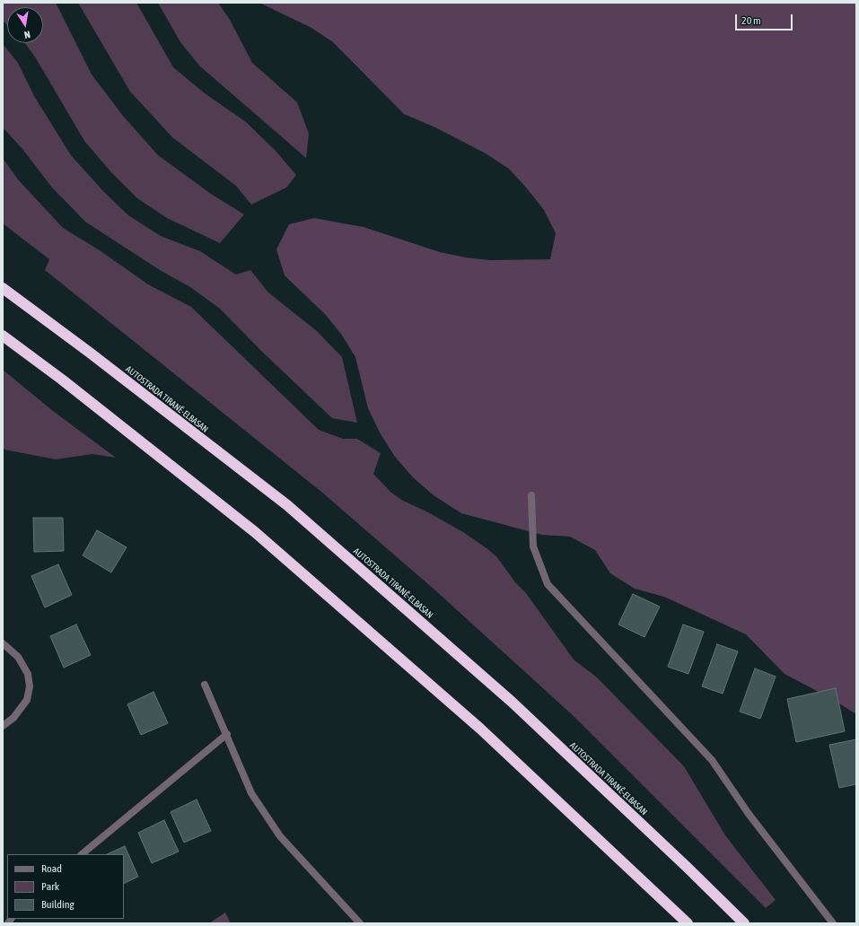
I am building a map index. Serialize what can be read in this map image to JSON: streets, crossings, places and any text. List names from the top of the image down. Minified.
{"streets":{"highway":["AUTOSTRADA TIRANË-ELBASAN"]},"legend":["Road","Park","Building"],"scale_bar":"20 m","north":"bottom"}
